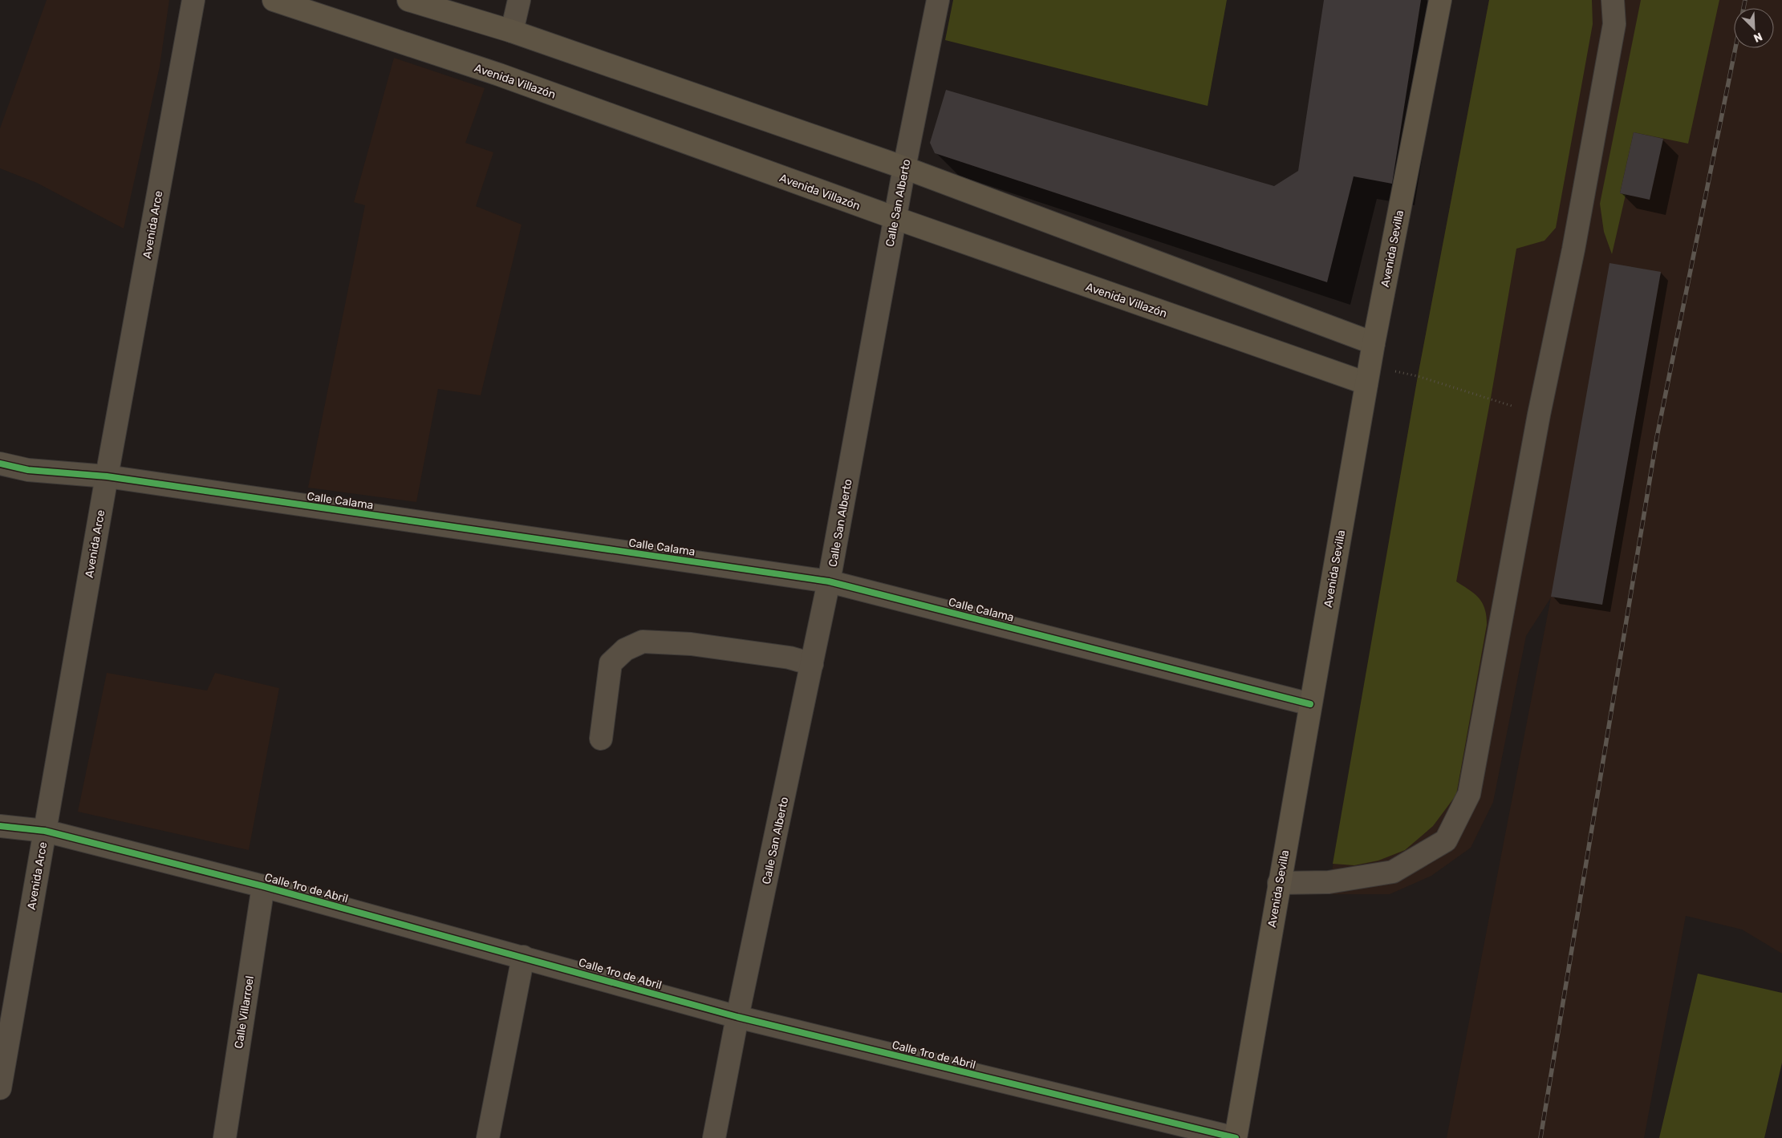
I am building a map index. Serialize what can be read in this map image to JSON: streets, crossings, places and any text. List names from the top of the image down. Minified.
{"streets":{"main road":["Avenida Villazón","Avenida Sevilla"],"street":["Calle San Alberto","Avenida Arce","Calle Calama","Calle 1ro de Abril","Calle Villarroel"]},"crossings":[["Avenida Villazón","Calle San Alberto"],["Avenida Villazón","Avenida Sevilla"],["Calle San Alberto","Calle Calama"],["Calle San Alberto","Calle 1ro de Abril"],["Avenida Arce","Calle Calama"],["Avenida Arce","Calle 1ro de Abril"],["Avenida Sevilla","Calle Calama"],["Avenida Sevilla","Calle 1ro de Abril"],["Calle 1ro de Abril","Calle Villarroel"]],"north":"bottom right"}
